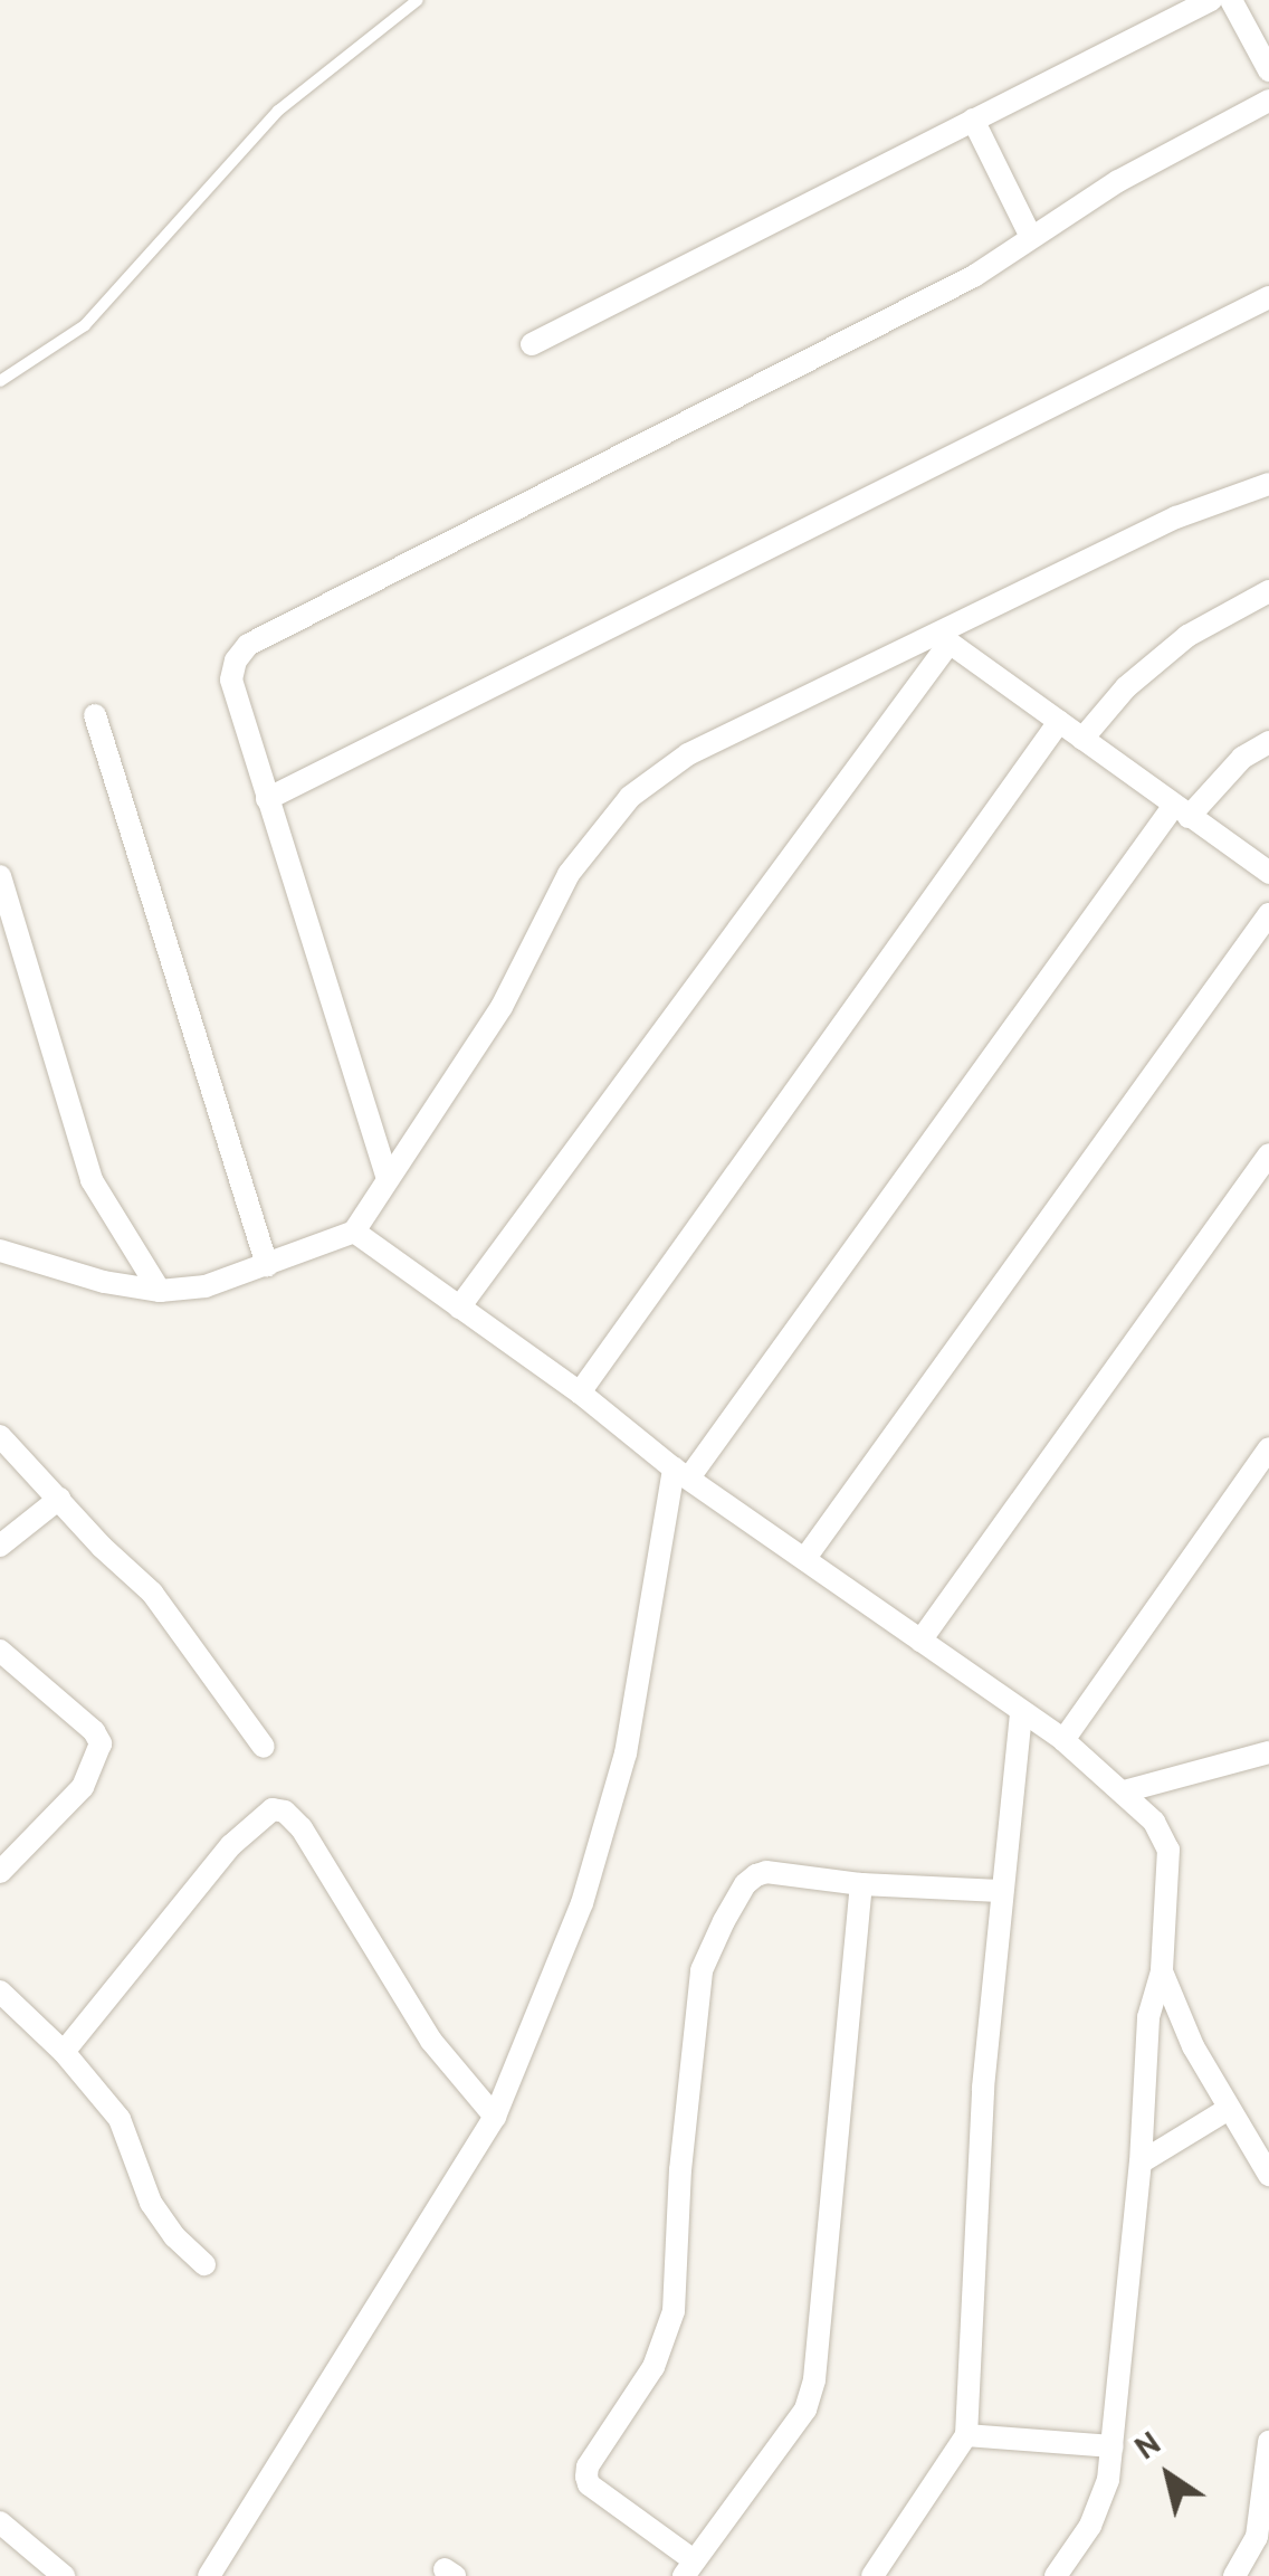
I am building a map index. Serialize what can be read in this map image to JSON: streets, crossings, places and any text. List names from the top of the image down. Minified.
{"north":"top left"}
